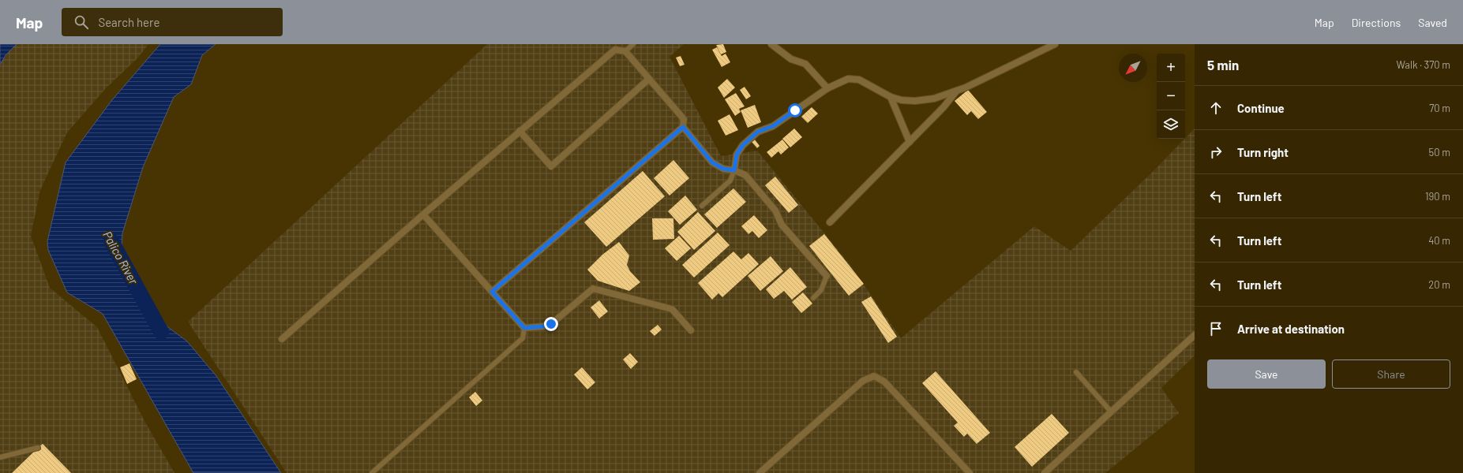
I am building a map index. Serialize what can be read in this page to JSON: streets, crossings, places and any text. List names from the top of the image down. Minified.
{"water":["Palico River"],"north":"bottom left","page":{"header":"Map","search":"Search here","nav":["Map","Directions","Saved"],"heading":["5 min","Walk · 370 m"],"map_buttons":["+","−"],"list":[["Continue","70 m"],["Turn right","50 m"],["Turn left","190 m"],["Turn left","40 m"],["Turn left","20 m"],"Arrive at destination"],"buttons":["Save","Share"]}}
